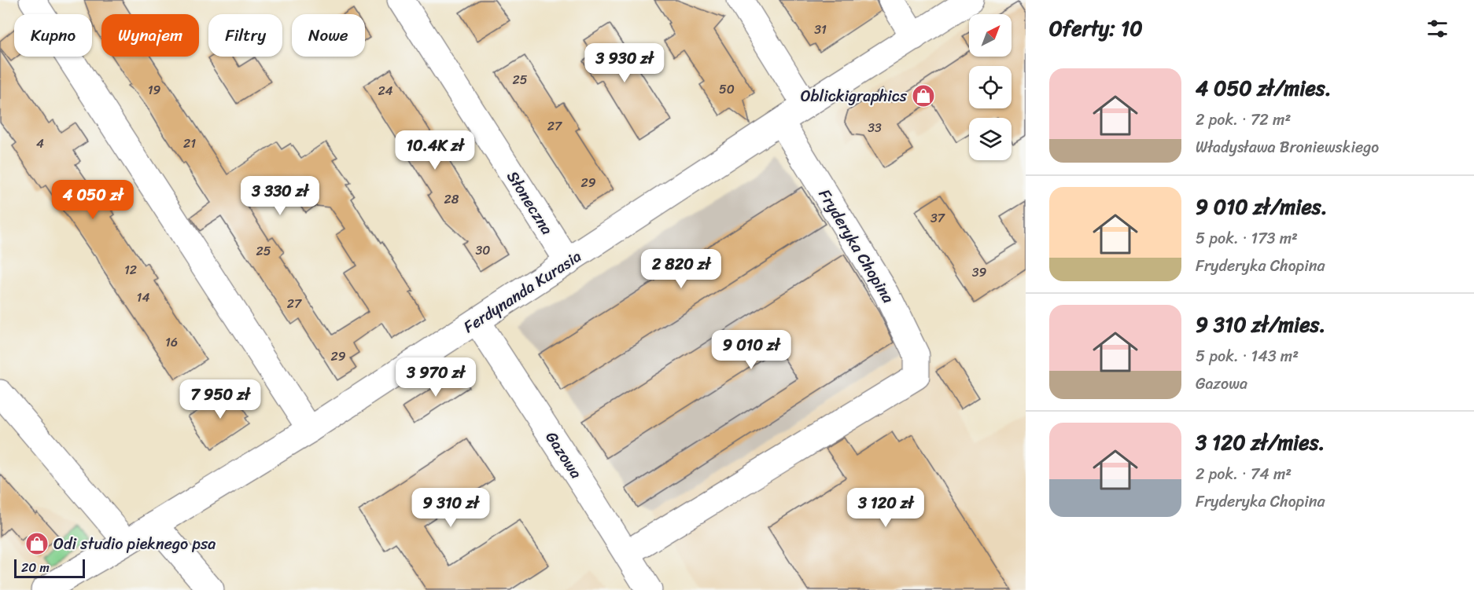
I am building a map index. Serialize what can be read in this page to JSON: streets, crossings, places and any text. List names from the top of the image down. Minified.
{"streets":{"street":["Słoneczna","Fryderyka Chopina","Ferdynanda Kurasia","Gazowa"]},"crossings":[["Słoneczna","Ferdynanda Kurasia"],["Fryderyka Chopina","Ferdynanda Kurasia"],["Fryderyka Chopina","Gazowa"],["Ferdynanda Kurasia","Gazowa"]],"places":{"shop":["Oblickigraphics","Odi studio pieknego psa"]},"house_numbers":["31","25","50","19","24","27","33","4","21","29","28","37","30","25","12","39","14","27","16","29"],"scale_bar":"20 m","north":"top right","page":{"heading":"Oferty: 10","chip":["Kupno","Wynajem","Filtry","Nowe"],"price":["3 930 zł","10.4K zł","3 330 zł","4 050 zł","2 820 zł","9 010 zł","3 970 zł","7 950 zł","9 310 zł","3 120 zł"],"list":[{"name":"4 050 zł/mies.","note":"2 pok. · 72 m² · Władysława Broniewskiego"},{"name":"9 010 zł/mies.","note":"5 pok. · 173 m² · Fryderyka Chopina"},{"name":"9 310 zł/mies.","note":"5 pok. · 143 m² · Gazowa"},{"name":"3 120 zł/mies.","note":"2 pok. · 74 m² · Fryderyka Chopina"}],"scale":"20 m"}}
